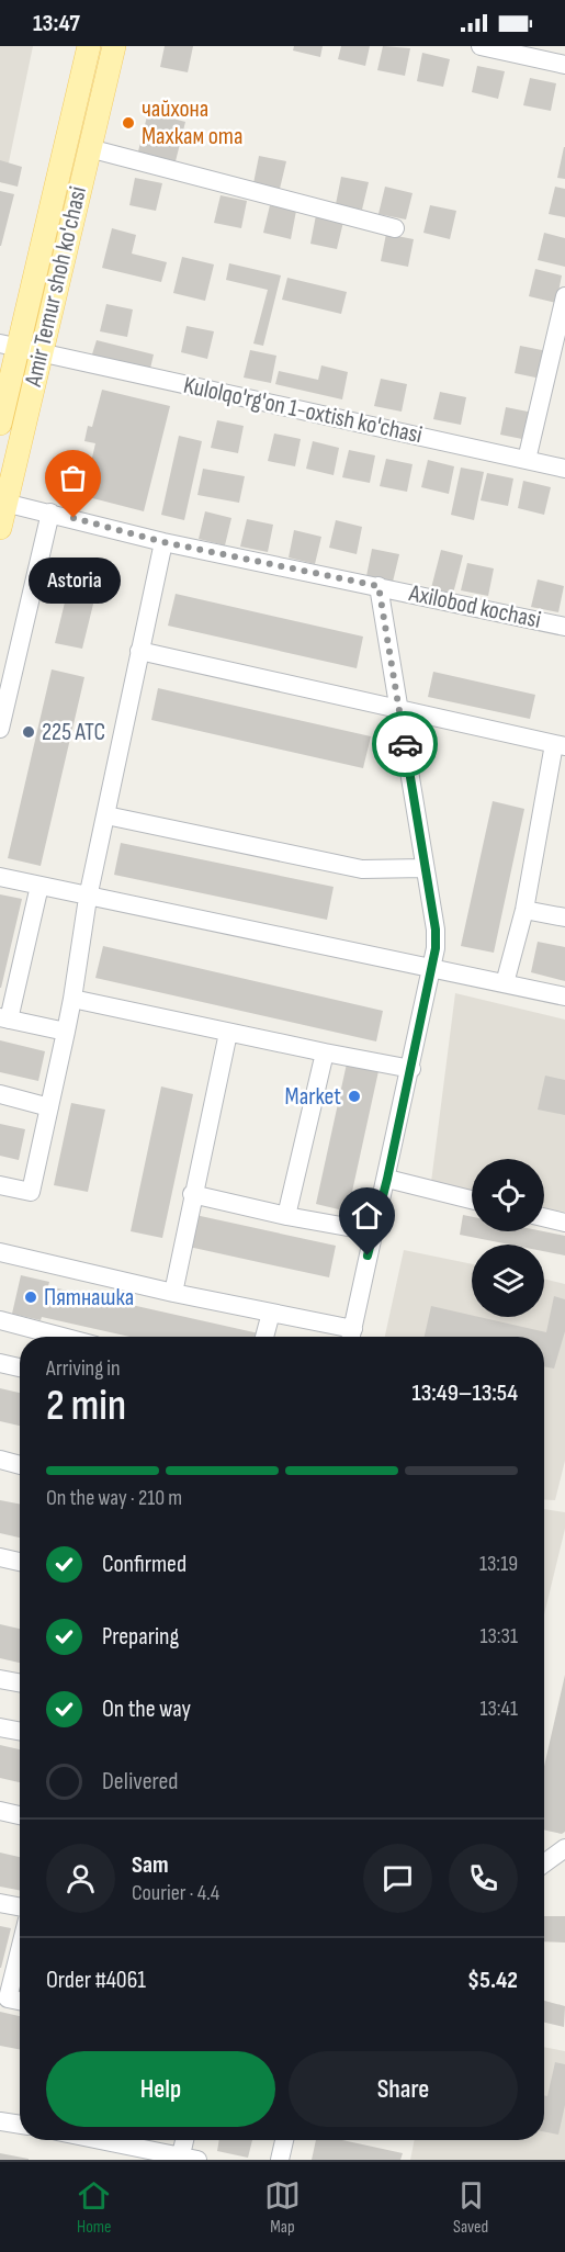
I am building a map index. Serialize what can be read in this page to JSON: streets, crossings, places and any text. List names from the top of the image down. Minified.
{"streets":{"main road":["Amir Temur shoh ko'chasi"],"street":["Kulolqo'rg'on 1-oxtish ko'chasi","Axilobod kochasi"]},"crossings":[["Amir Temur shoh ko'chasi","Kulolqo'rg'on 1-oxtish ko'chasi"],["Amir Temur shoh ko'chasi","Axilobod kochasi"]],"places":["чайхона Махкам ота","Astoria","225 АТС","Market","Пятнашка"],"page":{"status":"13:47","bubble":"Astoria","heading":["2 min","Arriving in","13:49–13:54"],"panel":["Sam","Courier · 4.4","Order #4061","$5.42"],"bar":"On the way · 210 m","list":[["Confirmed","13:19"],["Preparing","13:31"],["On the way","13:41"],"Delivered"],"buttons":["Help","Share"],"tabs":["Home","Map","Saved"]}}
